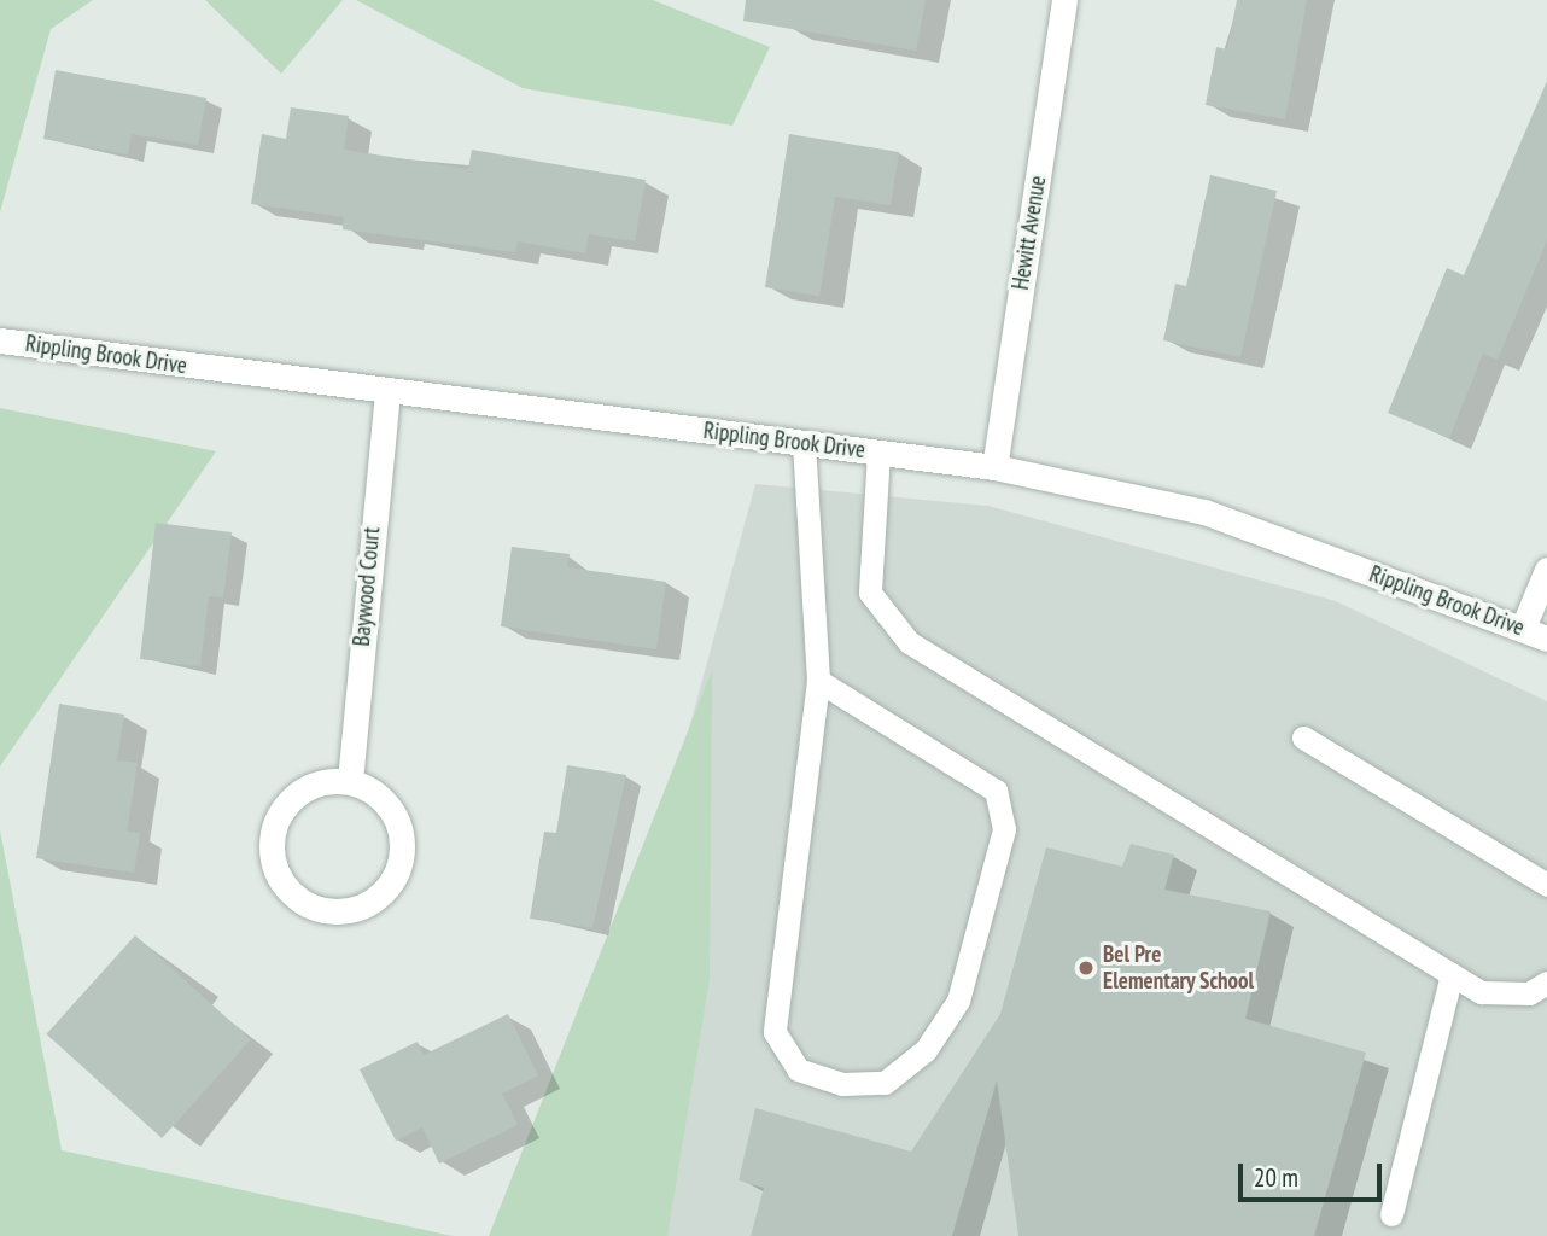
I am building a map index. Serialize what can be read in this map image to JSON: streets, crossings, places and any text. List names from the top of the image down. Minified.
{"streets":{"street":["Hewitt Avenue","Rippling Brook Drive","Baywood Court"]},"crossings":[["Hewitt Avenue","Rippling Brook Drive"],["Rippling Brook Drive","Baywood Court"]],"places":["Bel Pre Elementary School"],"scale_bar":"20 m"}
